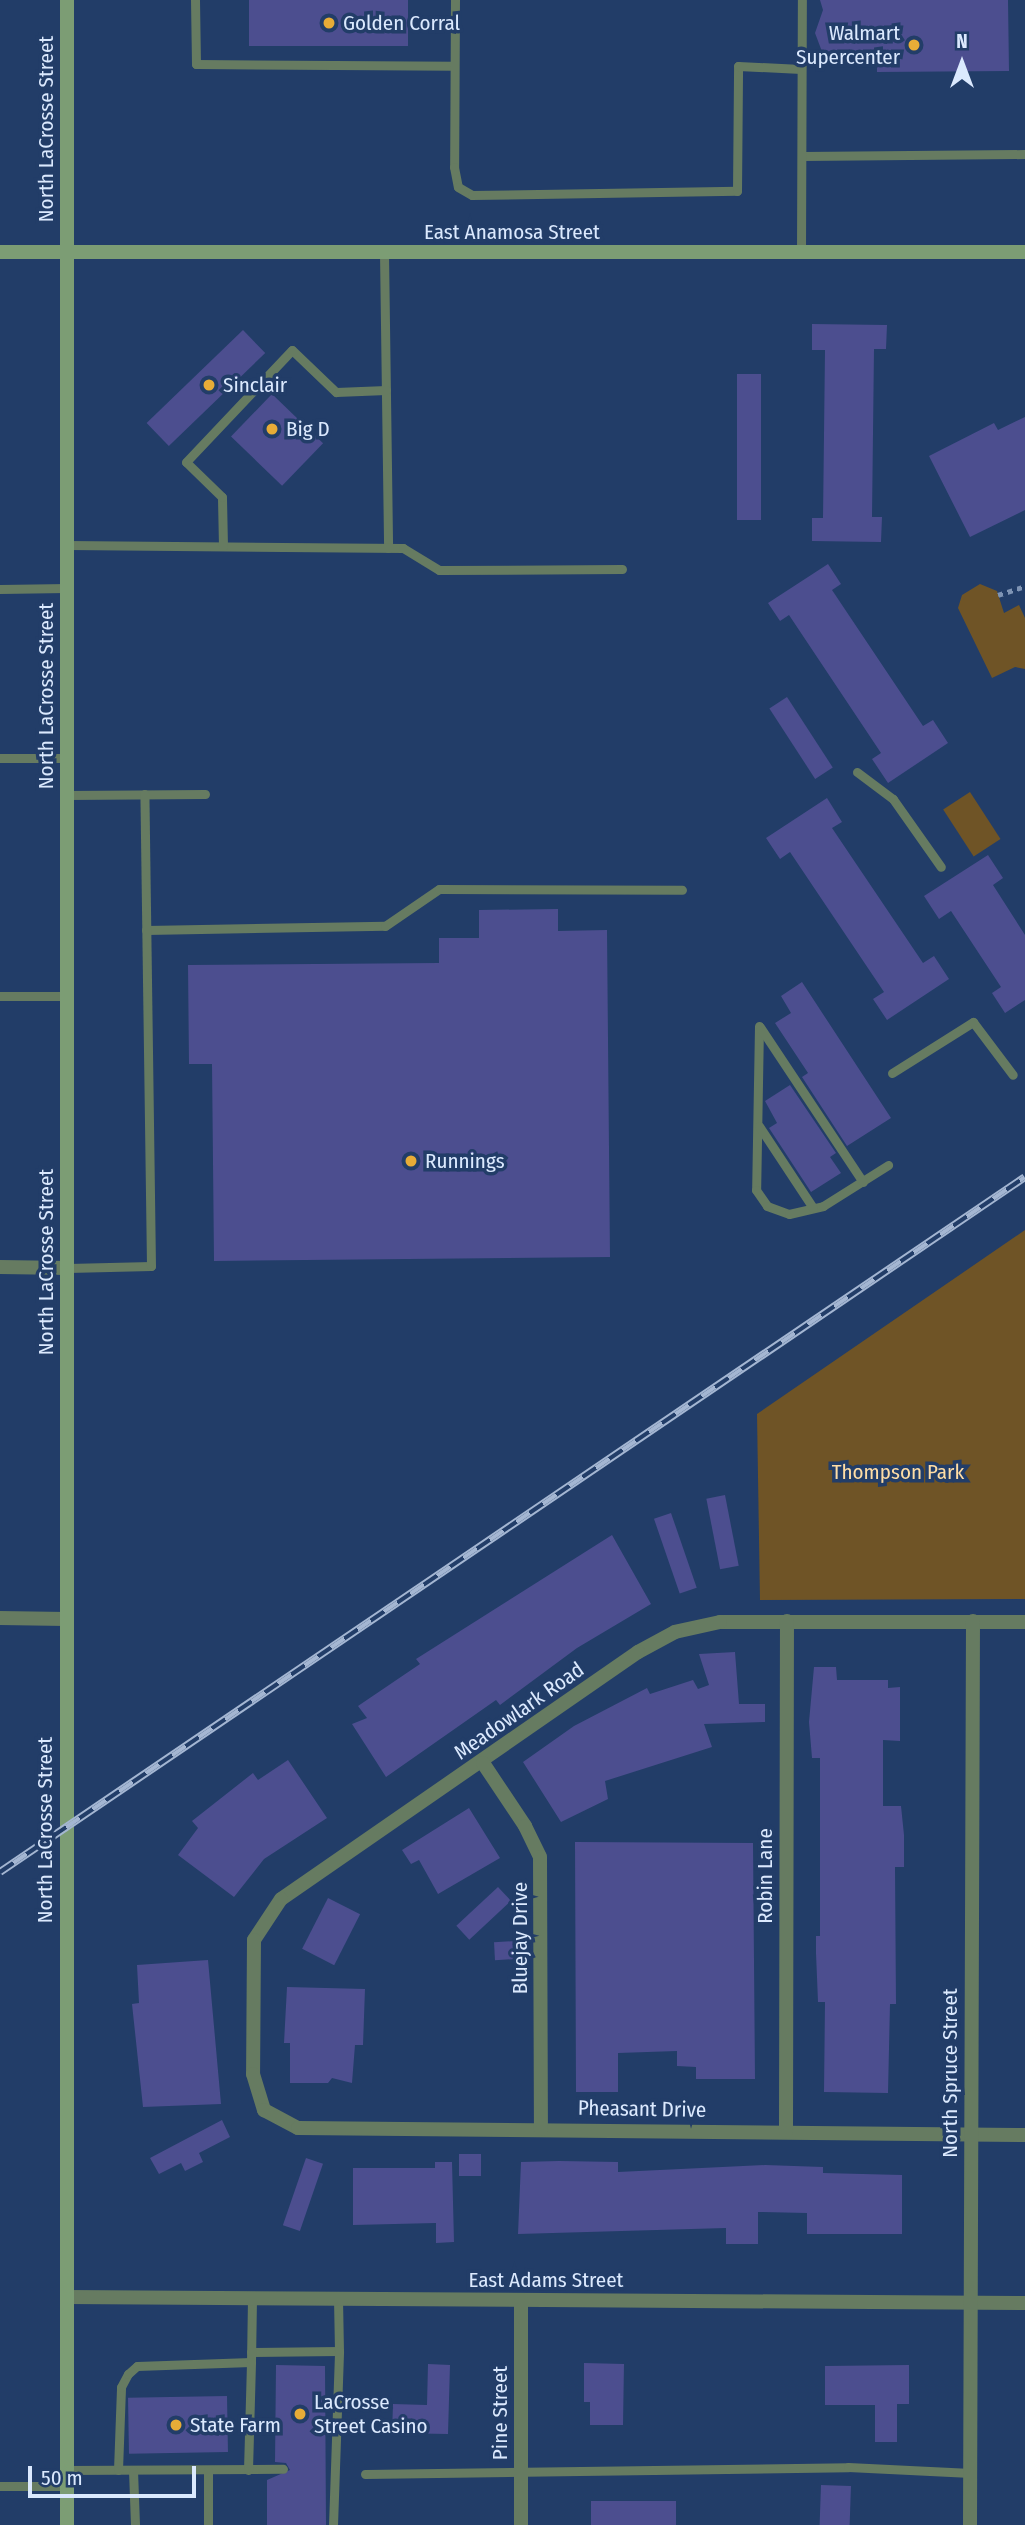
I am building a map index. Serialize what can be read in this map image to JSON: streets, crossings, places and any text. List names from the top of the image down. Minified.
{"streets":{"main road":["North LaCrosse Street","East Anamosa Street"],"street":["Meadowlark Road","Robin Lane","Bluejay Drive","North Spruce Street","Pheasant Drive","East Adams Street","Pine Street"]},"crossings":[["North LaCrosse Street","East Anamosa Street"],["North LaCrosse Street","East Adams Street"],["Meadowlark Road","Robin Lane"],["Meadowlark Road","Bluejay Drive"],["Meadowlark Road","North Spruce Street"],["Meadowlark Road","Pheasant Drive"],["Robin Lane","Pheasant Drive"],["Bluejay Drive","Pheasant Drive"],["North Spruce Street","Pheasant Drive"],["North Spruce Street","East Adams Street"],["East Adams Street","Pine Street"]],"parks":["Thompson Park"],"places":["Golden Corral","Walmart Supercenter","Sinclair","Big D","Runnings","LaCrosse Street Casino","State Farm"],"scale_bar":"50 m","north":"top"}
